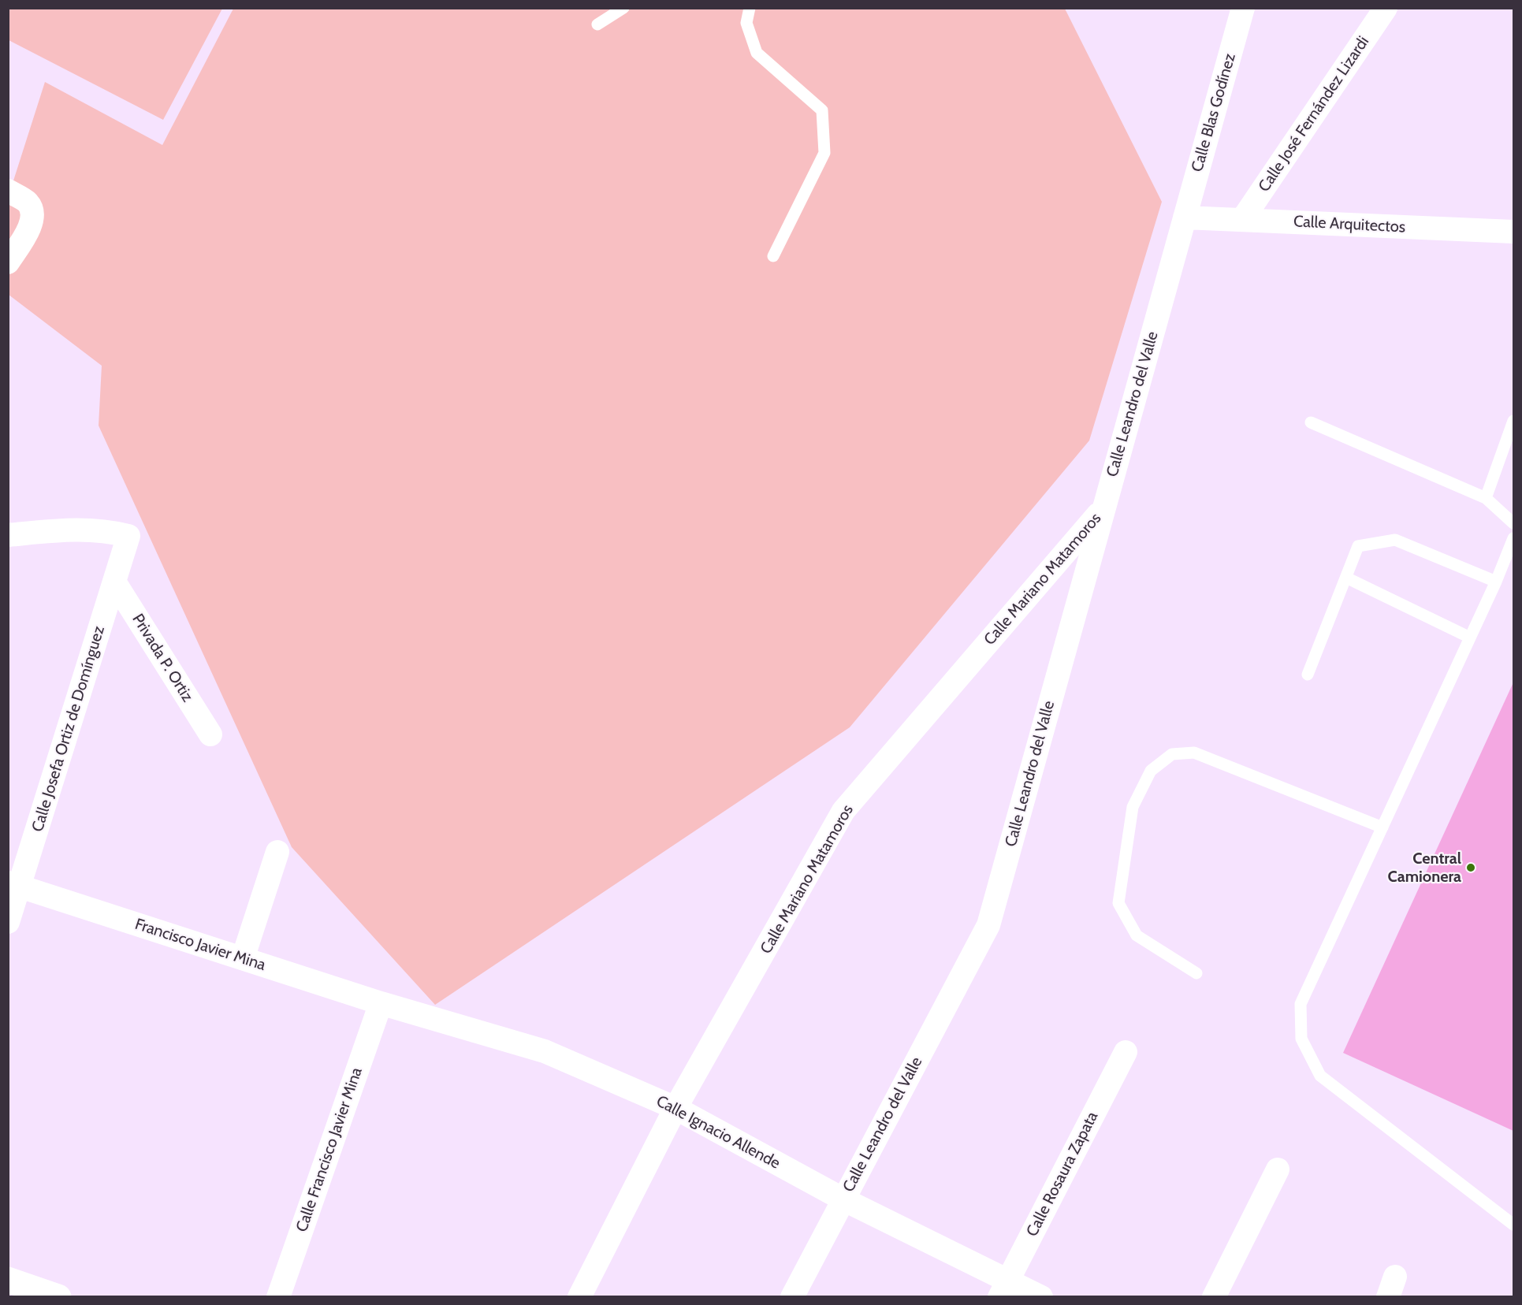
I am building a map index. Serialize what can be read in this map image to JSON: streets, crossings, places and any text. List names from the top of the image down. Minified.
{"streets":{"street":["Calle Blas Godínez","Calle José Fernández Lizardi","Calle Arquitectos","Calle Leandro del Valle","Calle Mariano Matamoros","Privada P. Ortiz","Calle Josefa Ortiz de Domínguez","Francisco Javier Mina","Calle Ignacio Allende","Calle Francisco Javier Mina","Calle Rosaura Zapata"]},"crossings":[["Calle Blas Godínez","Calle Arquitectos"],["Calle Blas Godínez","Calle Leandro del Valle"],["Calle José Fernández Lizardi","Calle Arquitectos"],["Calle Arquitectos","Calle Leandro del Valle"],["Calle Leandro del Valle","Calle Mariano Matamoros"],["Calle Leandro del Valle","Calle Ignacio Allende"],["Calle Mariano Matamoros","Calle Ignacio Allende"],["Privada P. Ortiz","Calle Josefa Ortiz de Domínguez"],["Calle Josefa Ortiz de Domínguez","Francisco Javier Mina"],["Francisco Javier Mina","Calle Ignacio Allende"],["Francisco Javier Mina","Calle Francisco Javier Mina"],["Calle Ignacio Allende","Calle Francisco Javier Mina"],["Calle Ignacio Allende","Calle Rosaura Zapata"]],"places":["Central Camionera"]}
